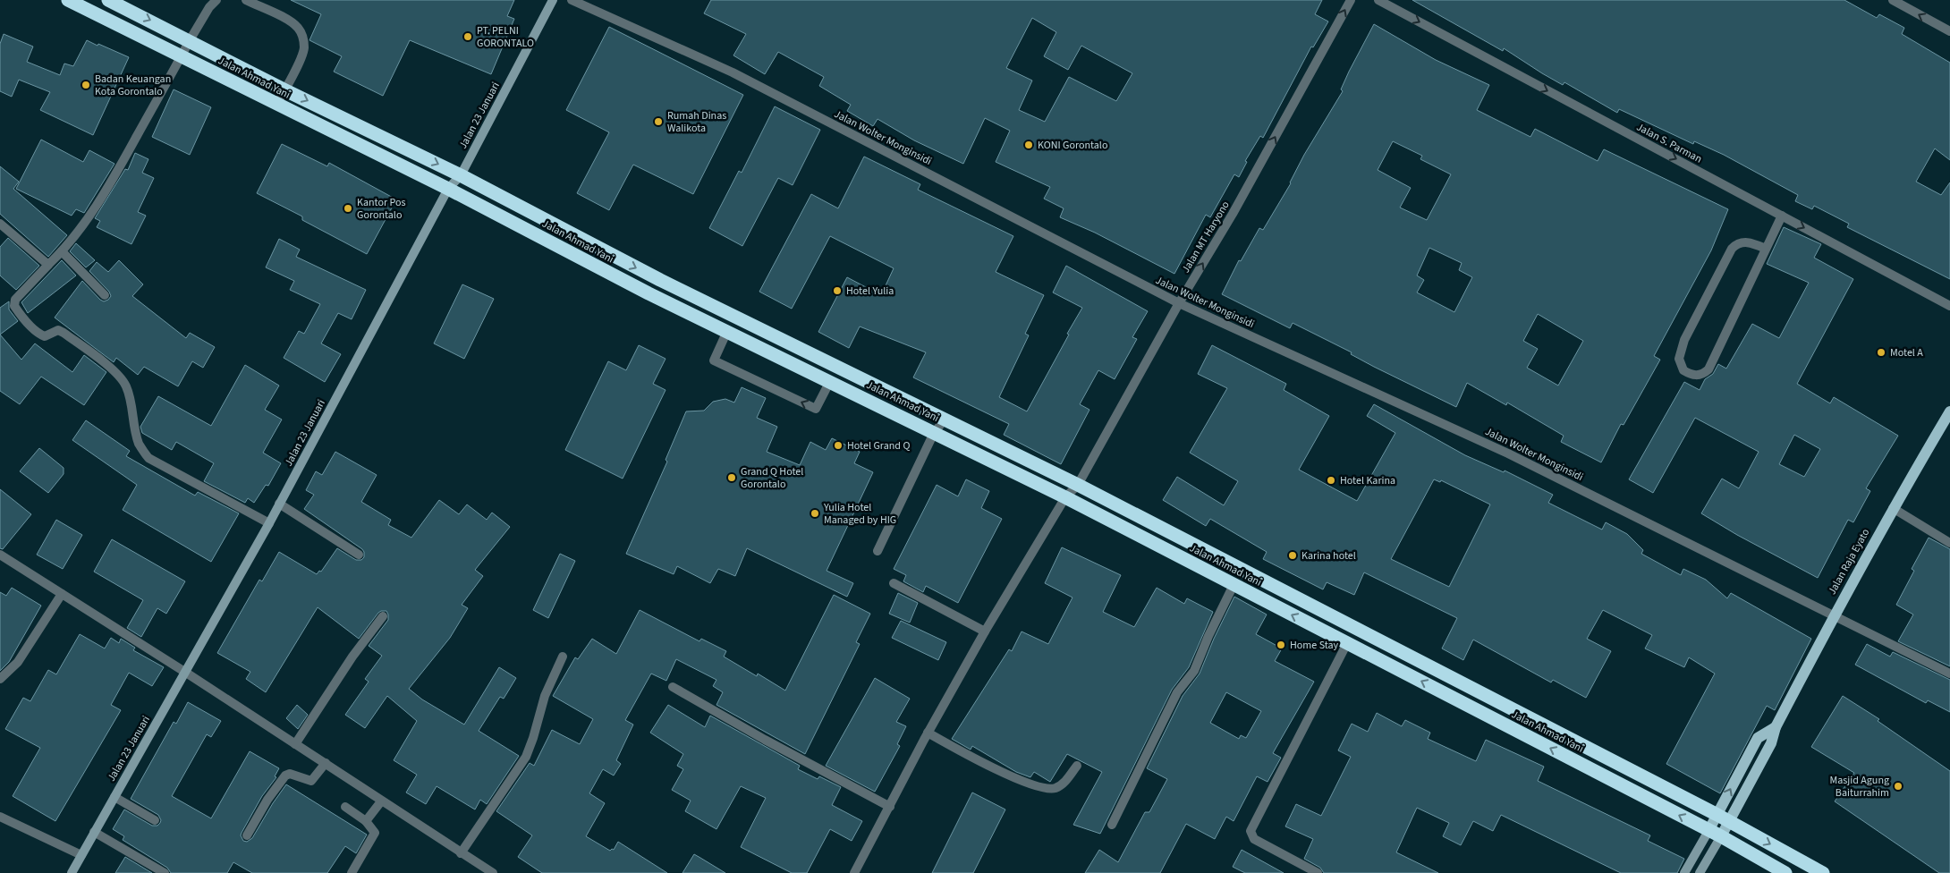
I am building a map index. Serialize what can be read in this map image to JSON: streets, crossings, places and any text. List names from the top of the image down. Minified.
{"streets":{"highway":["Jalan Ahmad Yani"],"main road":["Jalan Raja Eyato"],"street":["Jalan 23 Januari","Jalan Wolter Monginsidi","Jalan S. Parman","Jalan MT Haryono"]},"crossings":[["Jalan Ahmad Yani","Jalan 23 Januari"],["Jalan Ahmad Yani","Jalan MT Haryono"],["Jalan Ahmad Yani","Jalan Raja Eyato"],["Jalan Wolter Monginsidi","Jalan MT Haryono"],["Jalan Wolter Monginsidi","Jalan Raja Eyato"]],"one_way":["Jalan S. Parman"],"places":["PT. PELNI GORONTALO","Badan Keuangan Kota Gorontalo","Rumah Dinas Walikota","KONI Gorontalo","Kantor Pos Gorontalo","Hotel Yulia","Motel A","Hotel Grand Q","Grand Q Hotel Gorontalo","Hotel Karina","Yulia Hotel Managed by HIG","Karina hotel","Home Stay","Masjid Agung Baiturrahim"]}
